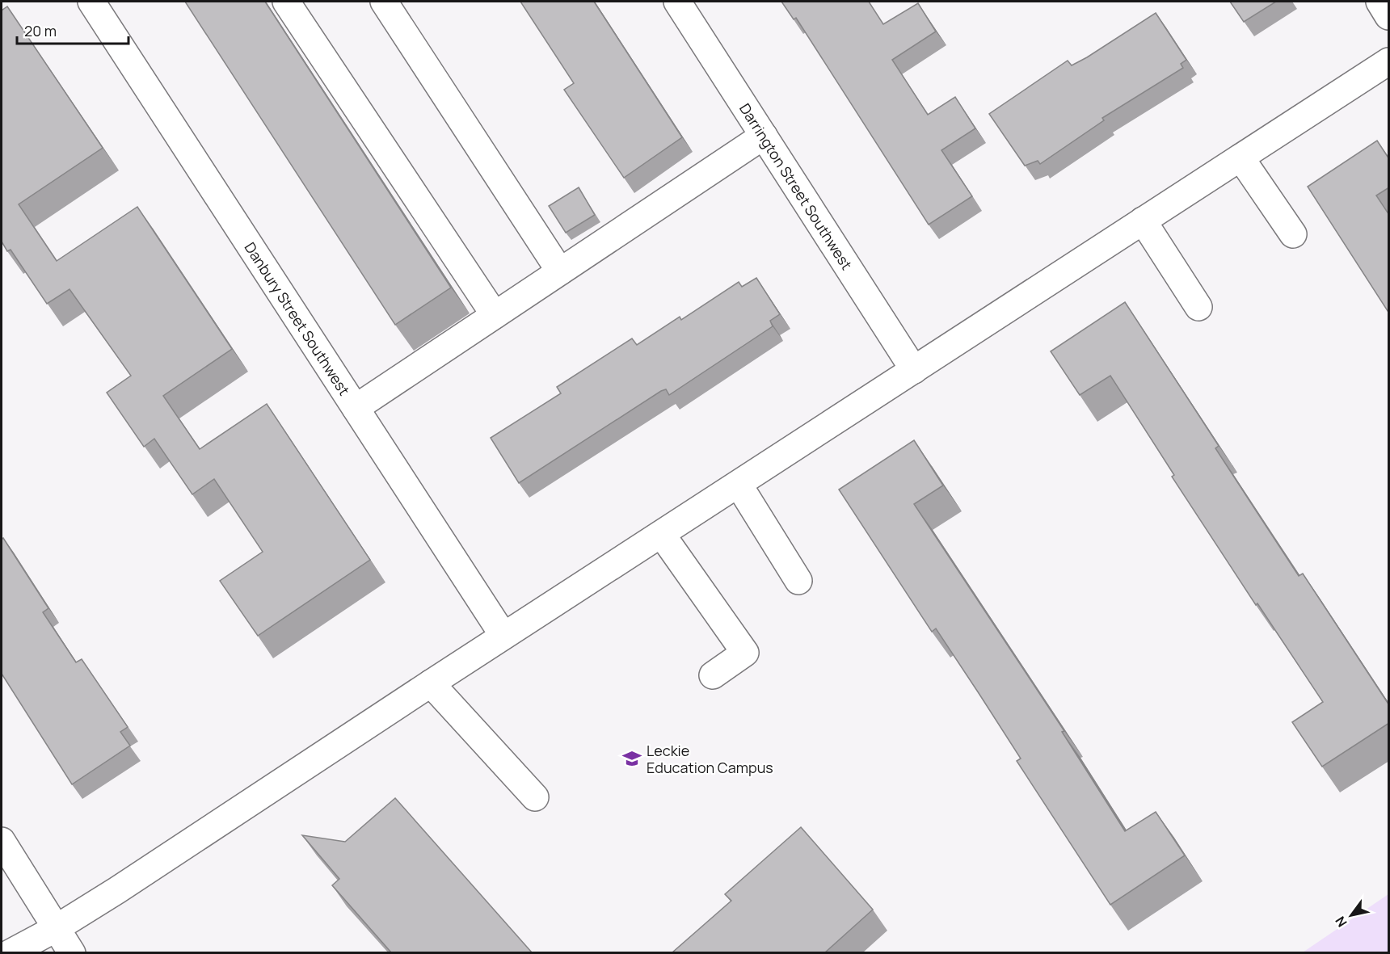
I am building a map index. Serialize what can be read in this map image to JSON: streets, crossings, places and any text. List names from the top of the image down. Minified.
{"streets":{"street":["Darrington Street Southwest","Danbury Street Southwest"]},"places":{"school or university":["Leckie Education Campus"]},"scale_bar":"20 m","north":"bottom left"}
